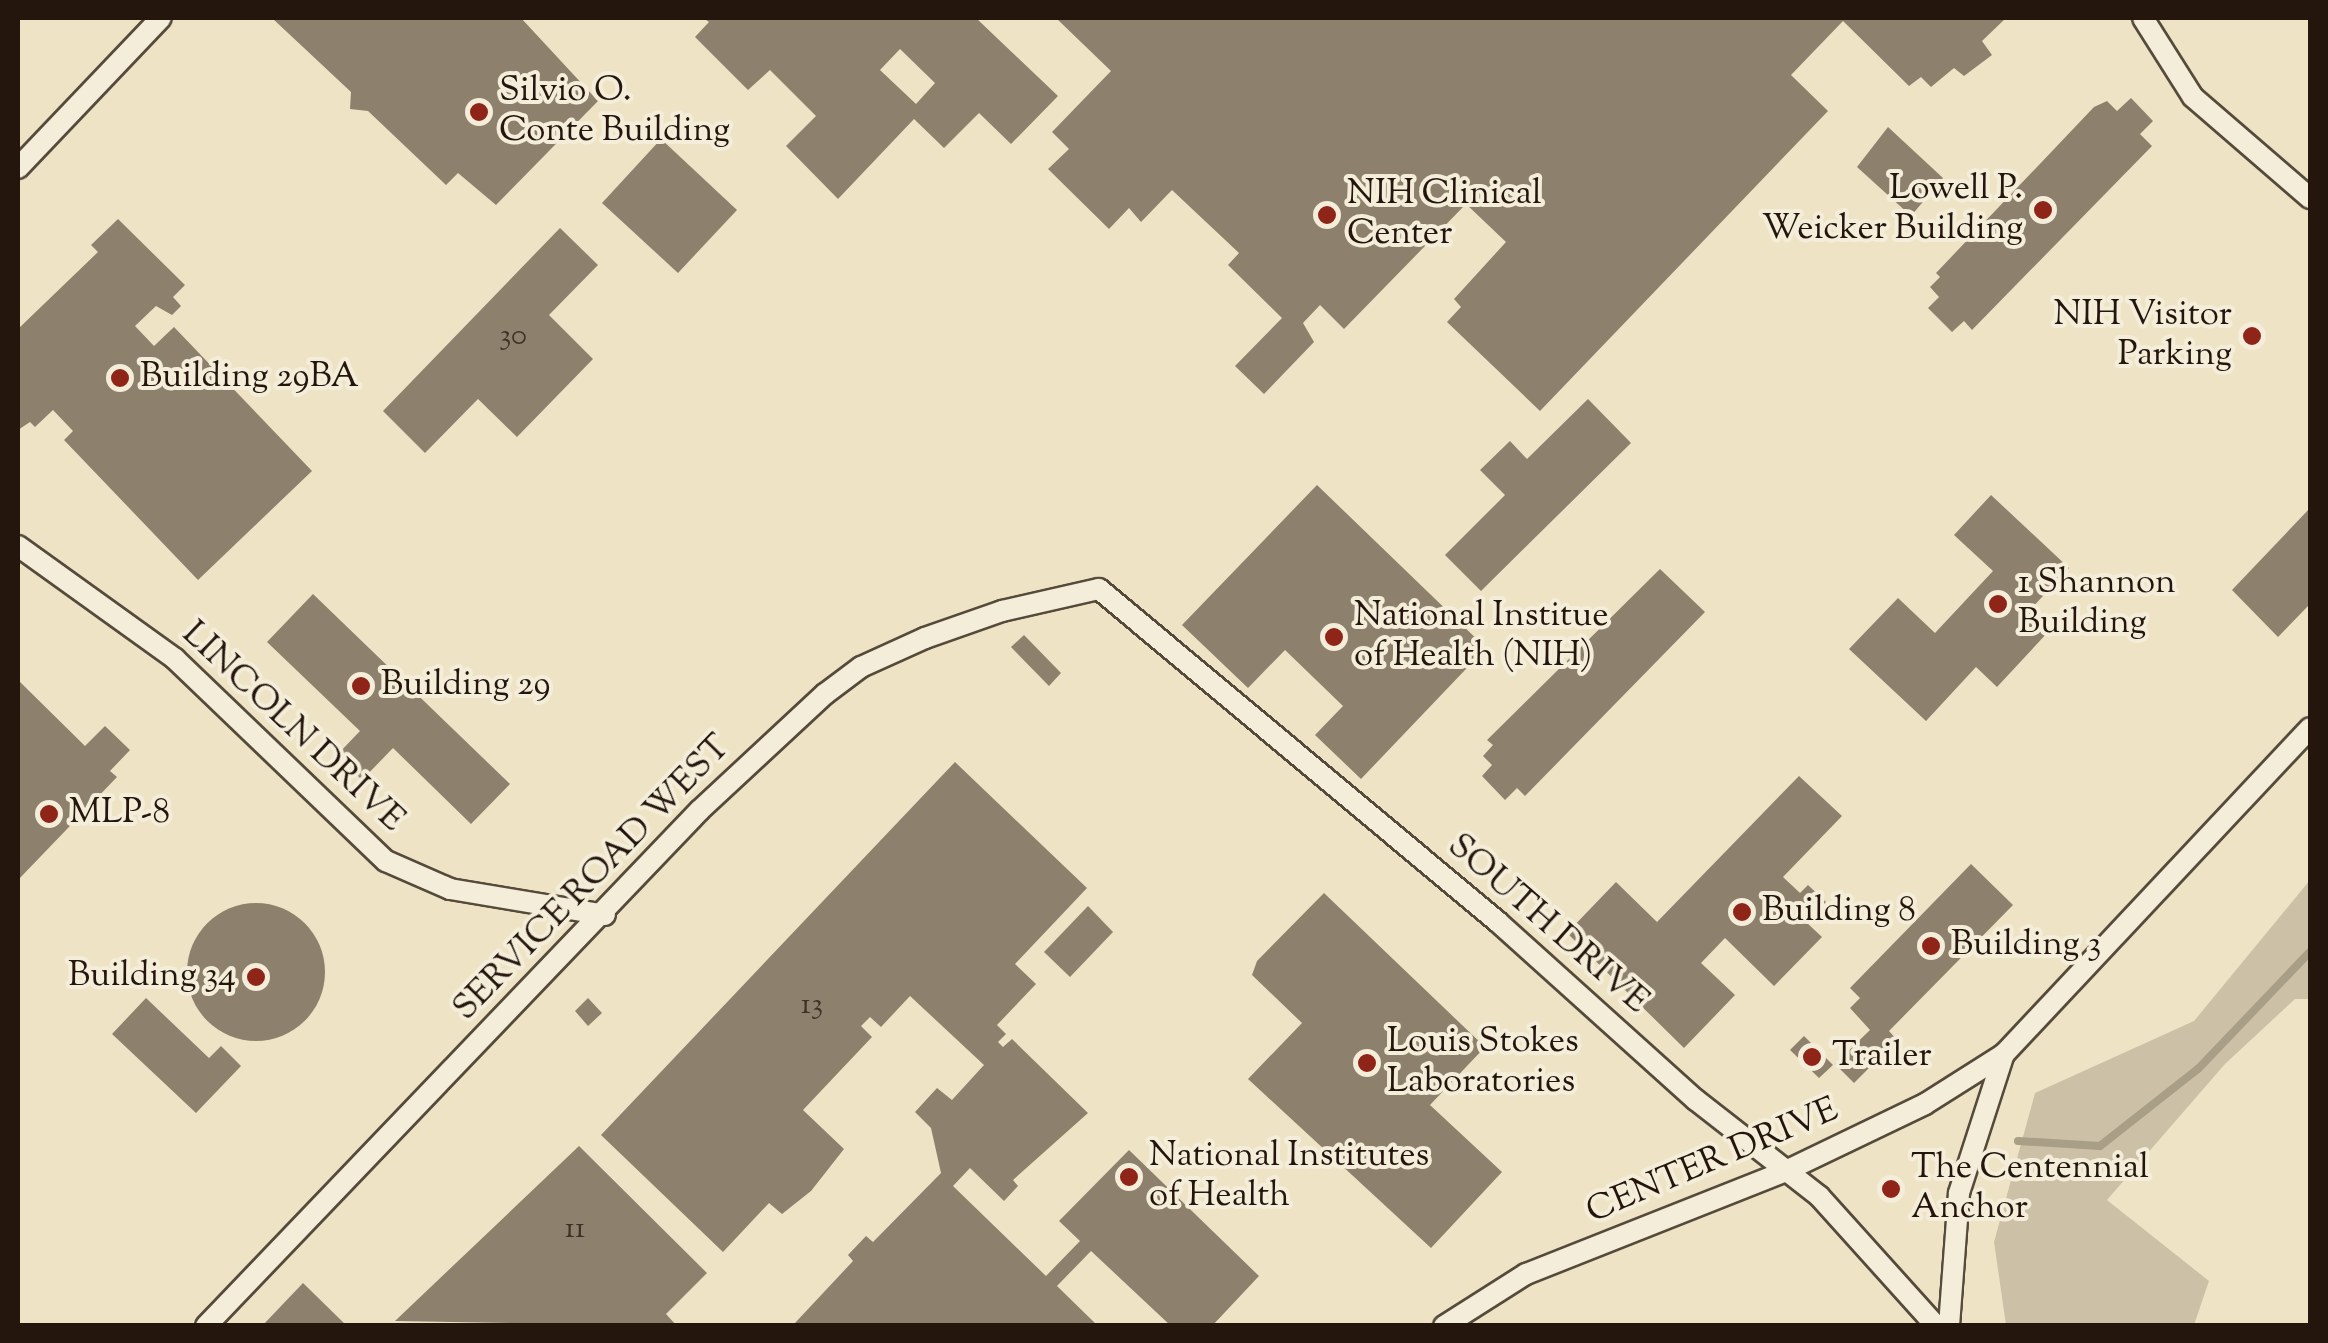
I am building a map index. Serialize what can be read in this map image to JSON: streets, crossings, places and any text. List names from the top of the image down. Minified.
{"streets":{"street":["LINCOLN DRIVE","SERVICE ROAD WEST","SOUTH DRIVE","CENTER DRIVE"]},"crossings":[["LINCOLN DRIVE","SERVICE ROAD WEST"],["SERVICE ROAD WEST","SOUTH DRIVE"],["SOUTH DRIVE","CENTER DRIVE"]],"places":["Silvio O. Conte Building","Lowell P. Weicker Building","NIH Clinical Center","NIH Visitor Parking","Building 29BA","1 Shannon Building","National Institue of Health (NIH)","Building 29","MLP-8","Building 8","Building 3","Building 34","Trailer","Louis Stokes Laboratories","National Institutes of Health","The Centennial Anchor"],"house_numbers":["30","13","11"]}
